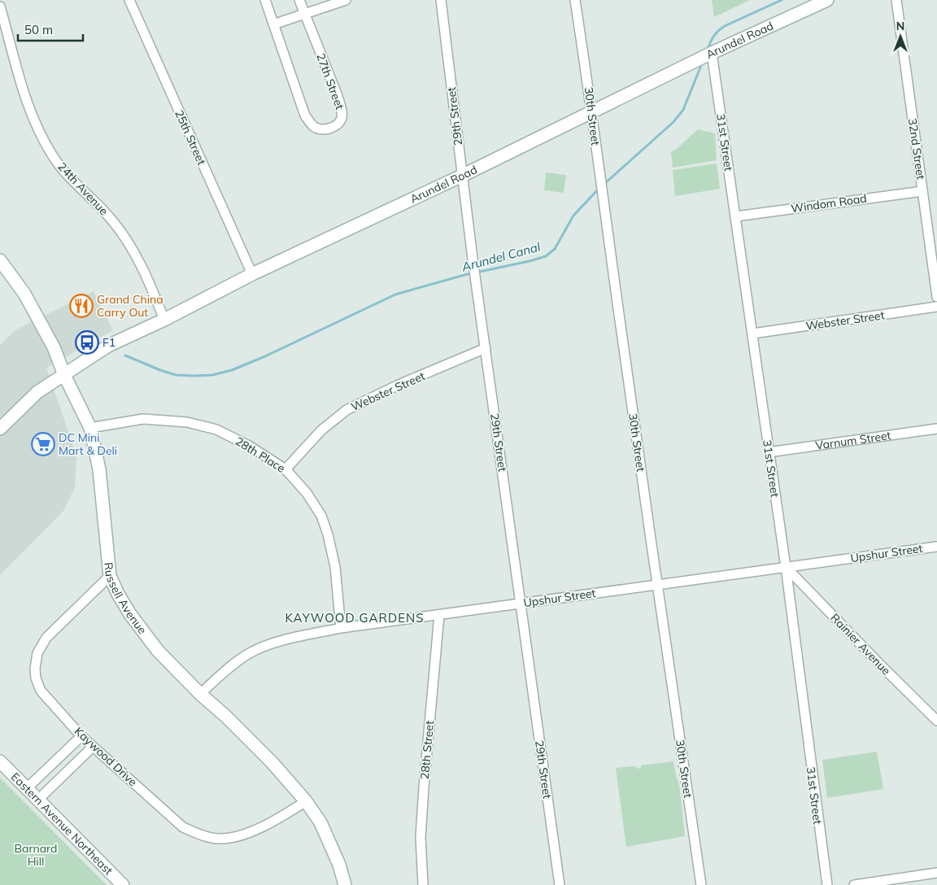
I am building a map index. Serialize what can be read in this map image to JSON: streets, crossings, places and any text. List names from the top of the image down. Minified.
{"streets":{"street":["Arundel Road","27th Street","29th Street","30th Street","25th Street","31st Street","32nd Street","24th Avenue","Windom Road","Webster Street","Varnum Street","28th Place","Upshur Street","Russell Avenue","Rainier Avenue","28th Street","Kaywood Drive","Eastern Avenue Northeast"]},"crossings":[["Arundel Road","29th Street"],["Arundel Road","30th Street"],["Arundel Road","25th Street"],["Arundel Road","31st Street"],["Arundel Road","24th Avenue"],["Arundel Road","Russell Avenue"],["29th Street","Webster Street"],["29th Street","Upshur Street"],["30th Street","Upshur Street"],["31st Street","Windom Road"],["31st Street","Webster Street"],["31st Street","Varnum Street"],["31st Street","Upshur Street"],["31st Street","Rainier Avenue"],["32nd Street","Windom Road"],["Webster Street","28th Place"],["28th Place","Upshur Street"],["28th Place","Russell Avenue"],["Upshur Street","Russell Avenue"],["Upshur Street","Rainier Avenue"],["Upshur Street","28th Street"],["Russell Avenue","Kaywood Drive"]],"districts":["KAYWOOD GARDENS"],"water":["Arundel Canal"],"parks":["Barnard Hill"],"places":{"restaurant":["Grand China Carry Out"],"bus stop":["F1"],"supermarket":["DC Mini Mart & Deli"]},"scale_bar":"50 m","north":"top"}
